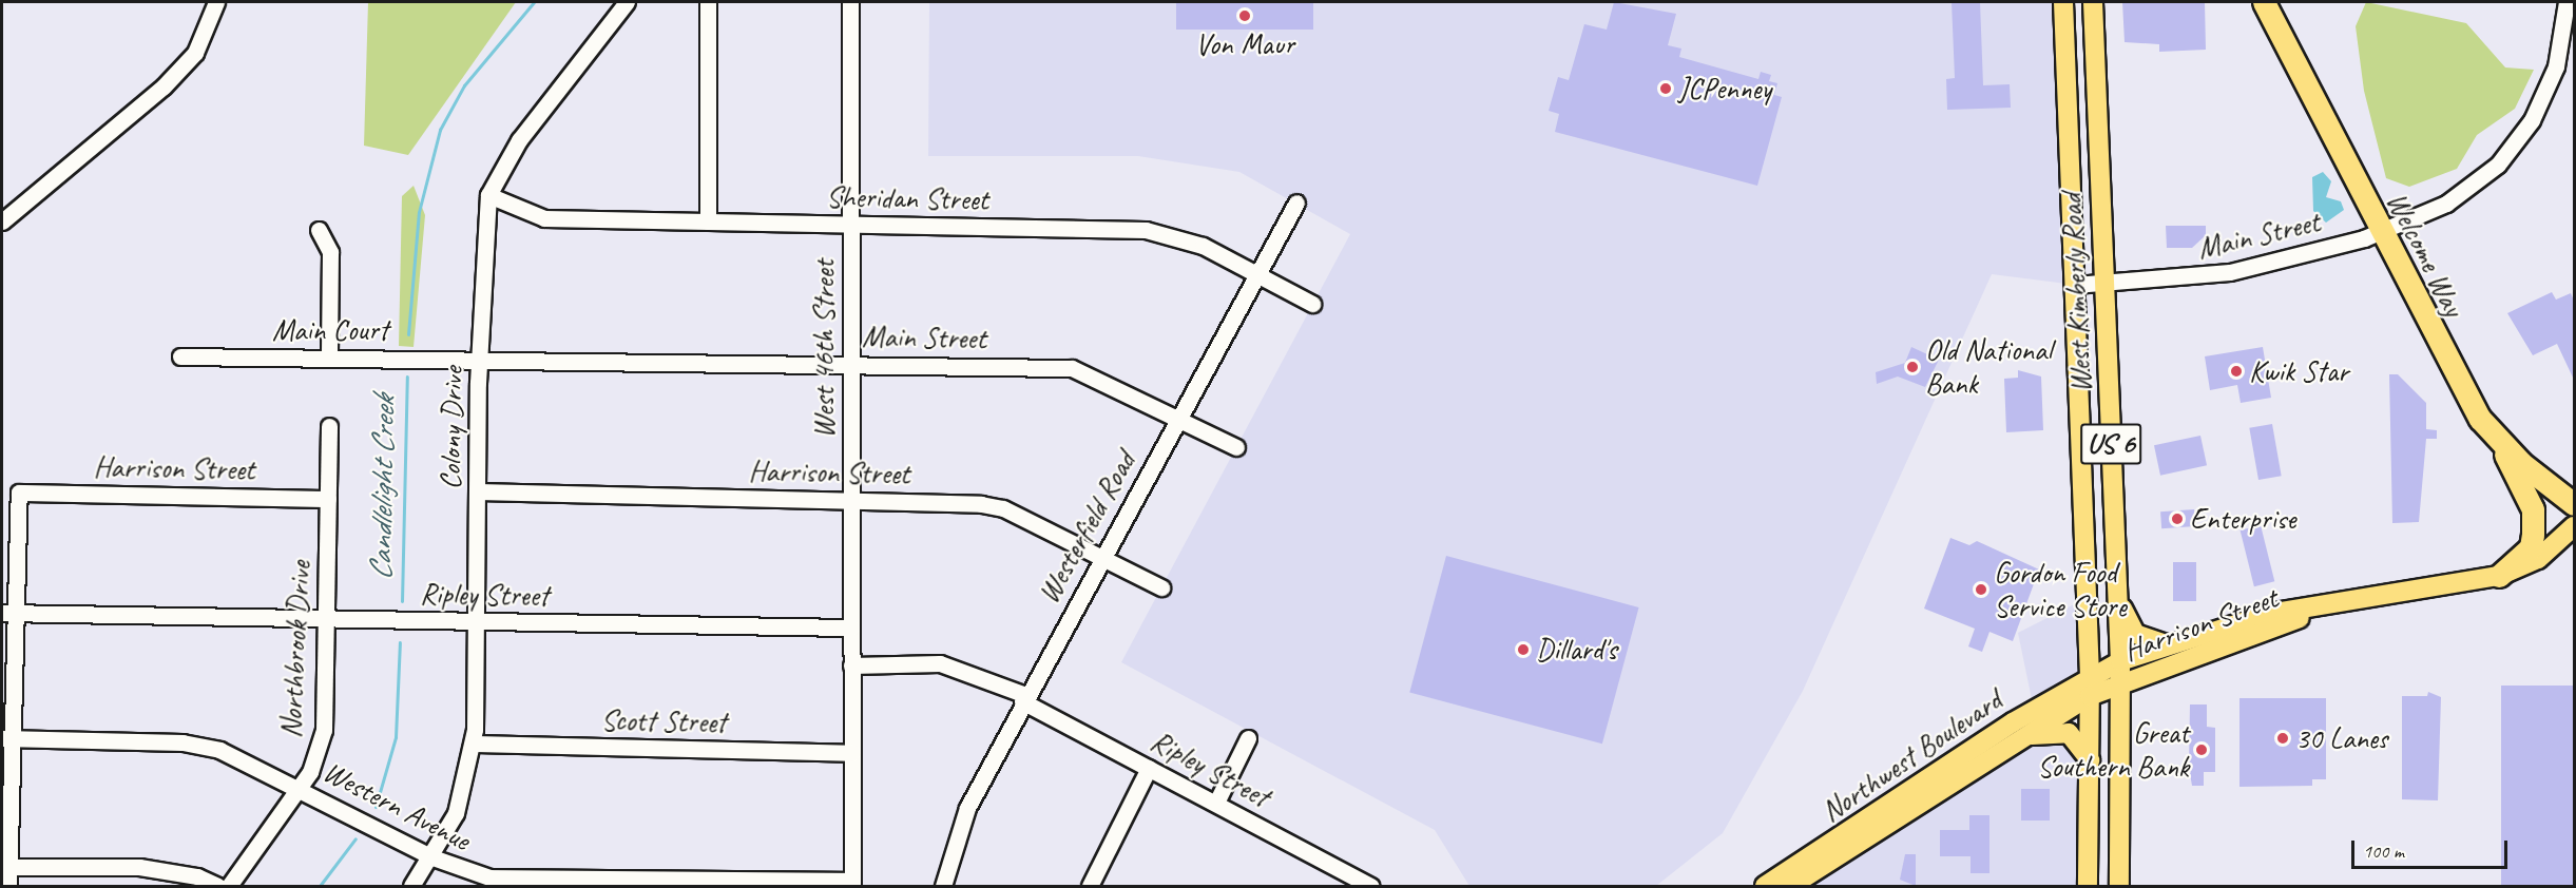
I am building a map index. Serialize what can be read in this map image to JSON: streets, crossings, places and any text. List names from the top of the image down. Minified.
{"streets":{"highway":["Welcome Way"],"main road":["West Kimberly Road","US 6","Harrison Street","Northwest Boulevard"],"street":["Sheridan Street","Main Street","Main Court","West 46th Street","Colony Drive","Westerfield Road","Ripley Street","Northbrook Drive","Scott Street","Western Avenue"]},"crossings":[["Sheridan Street","West 46th Street"],["Sheridan Street","Colony Drive"],["Sheridan Street","Westerfield Road"],["Main Street","Welcome Way"],["Main Street","West Kimberly Road"],["Main Street","Main Court"],["Main Street","West 46th Street"],["Main Street","Colony Drive"],["Main Street","Westerfield Road"],["West Kimberly Road","Harrison Street"],["West Kimberly Road","Northwest Boulevard"],["Main Court","Colony Drive"],["West 46th Street","Harrison Street"],["West 46th Street","Ripley Street"],["West 46th Street","Scott Street"],["West 46th Street","Western Avenue"],["Colony Drive","Harrison Street"],["Colony Drive","Ripley Street"],["Colony Drive","Scott Street"],["Colony Drive","Western Avenue"],["Harrison Street","Westerfield Road"],["Harrison Street","Ripley Street"],["Harrison Street","Northbrook Drive"],["Harrison Street","Northwest Boulevard"],["Westerfield Road","Ripley Street"],["Ripley Street","Northbrook Drive"],["Northbrook Drive","Western Avenue"]],"water":["Candlelight Creek"],"places":["Von Maur","JCPenney","Old National Bank","Kwik Star","Enterprise","Gordon Food Service Store","Dillard's","30 Lanes","Great Southern Bank"],"scale_bar":"100 m"}
